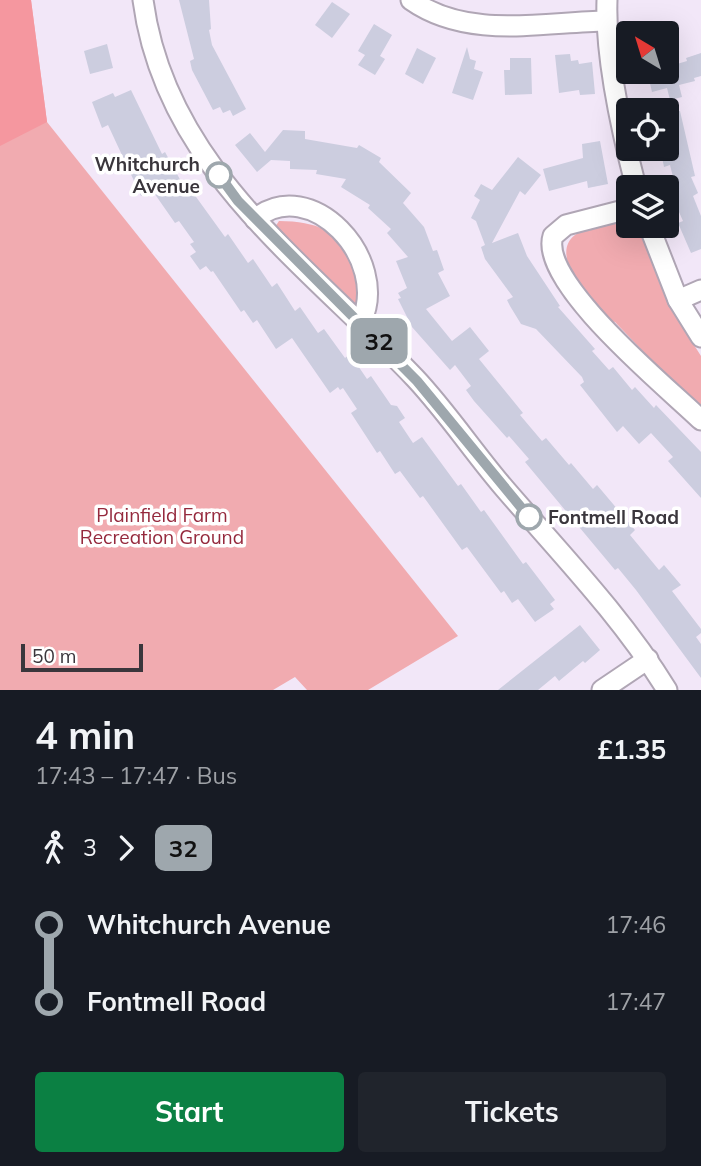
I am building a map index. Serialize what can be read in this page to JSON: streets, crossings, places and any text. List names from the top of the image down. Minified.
{"parks":["Plainfield Farm Recreation Ground"],"places":["Whitchurch Avenue","Fontmell Road"],"lines":["bus line 32"],"scale_bar":"50 m","north":"top left","page":{"on_map":"32","scale":"50 m","heading":["4 min","17:43 – 17:47 · Bus","£1.35"],"legs":["3","32"],"list":[{"name":"Whitchurch Avenue","value":"17:46"},{"name":"Fontmell Road","value":"17:47"}],"buttons":["Start","Tickets"]}}
